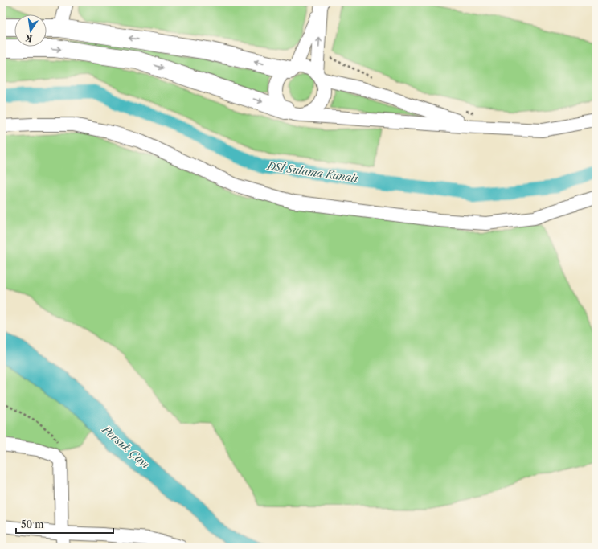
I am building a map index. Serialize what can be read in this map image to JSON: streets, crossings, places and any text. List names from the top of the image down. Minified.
{"water":["DSİ Sulama Kanalı","Porsuk Çayı"],"scale_bar":"50 m","north":"bottom"}
